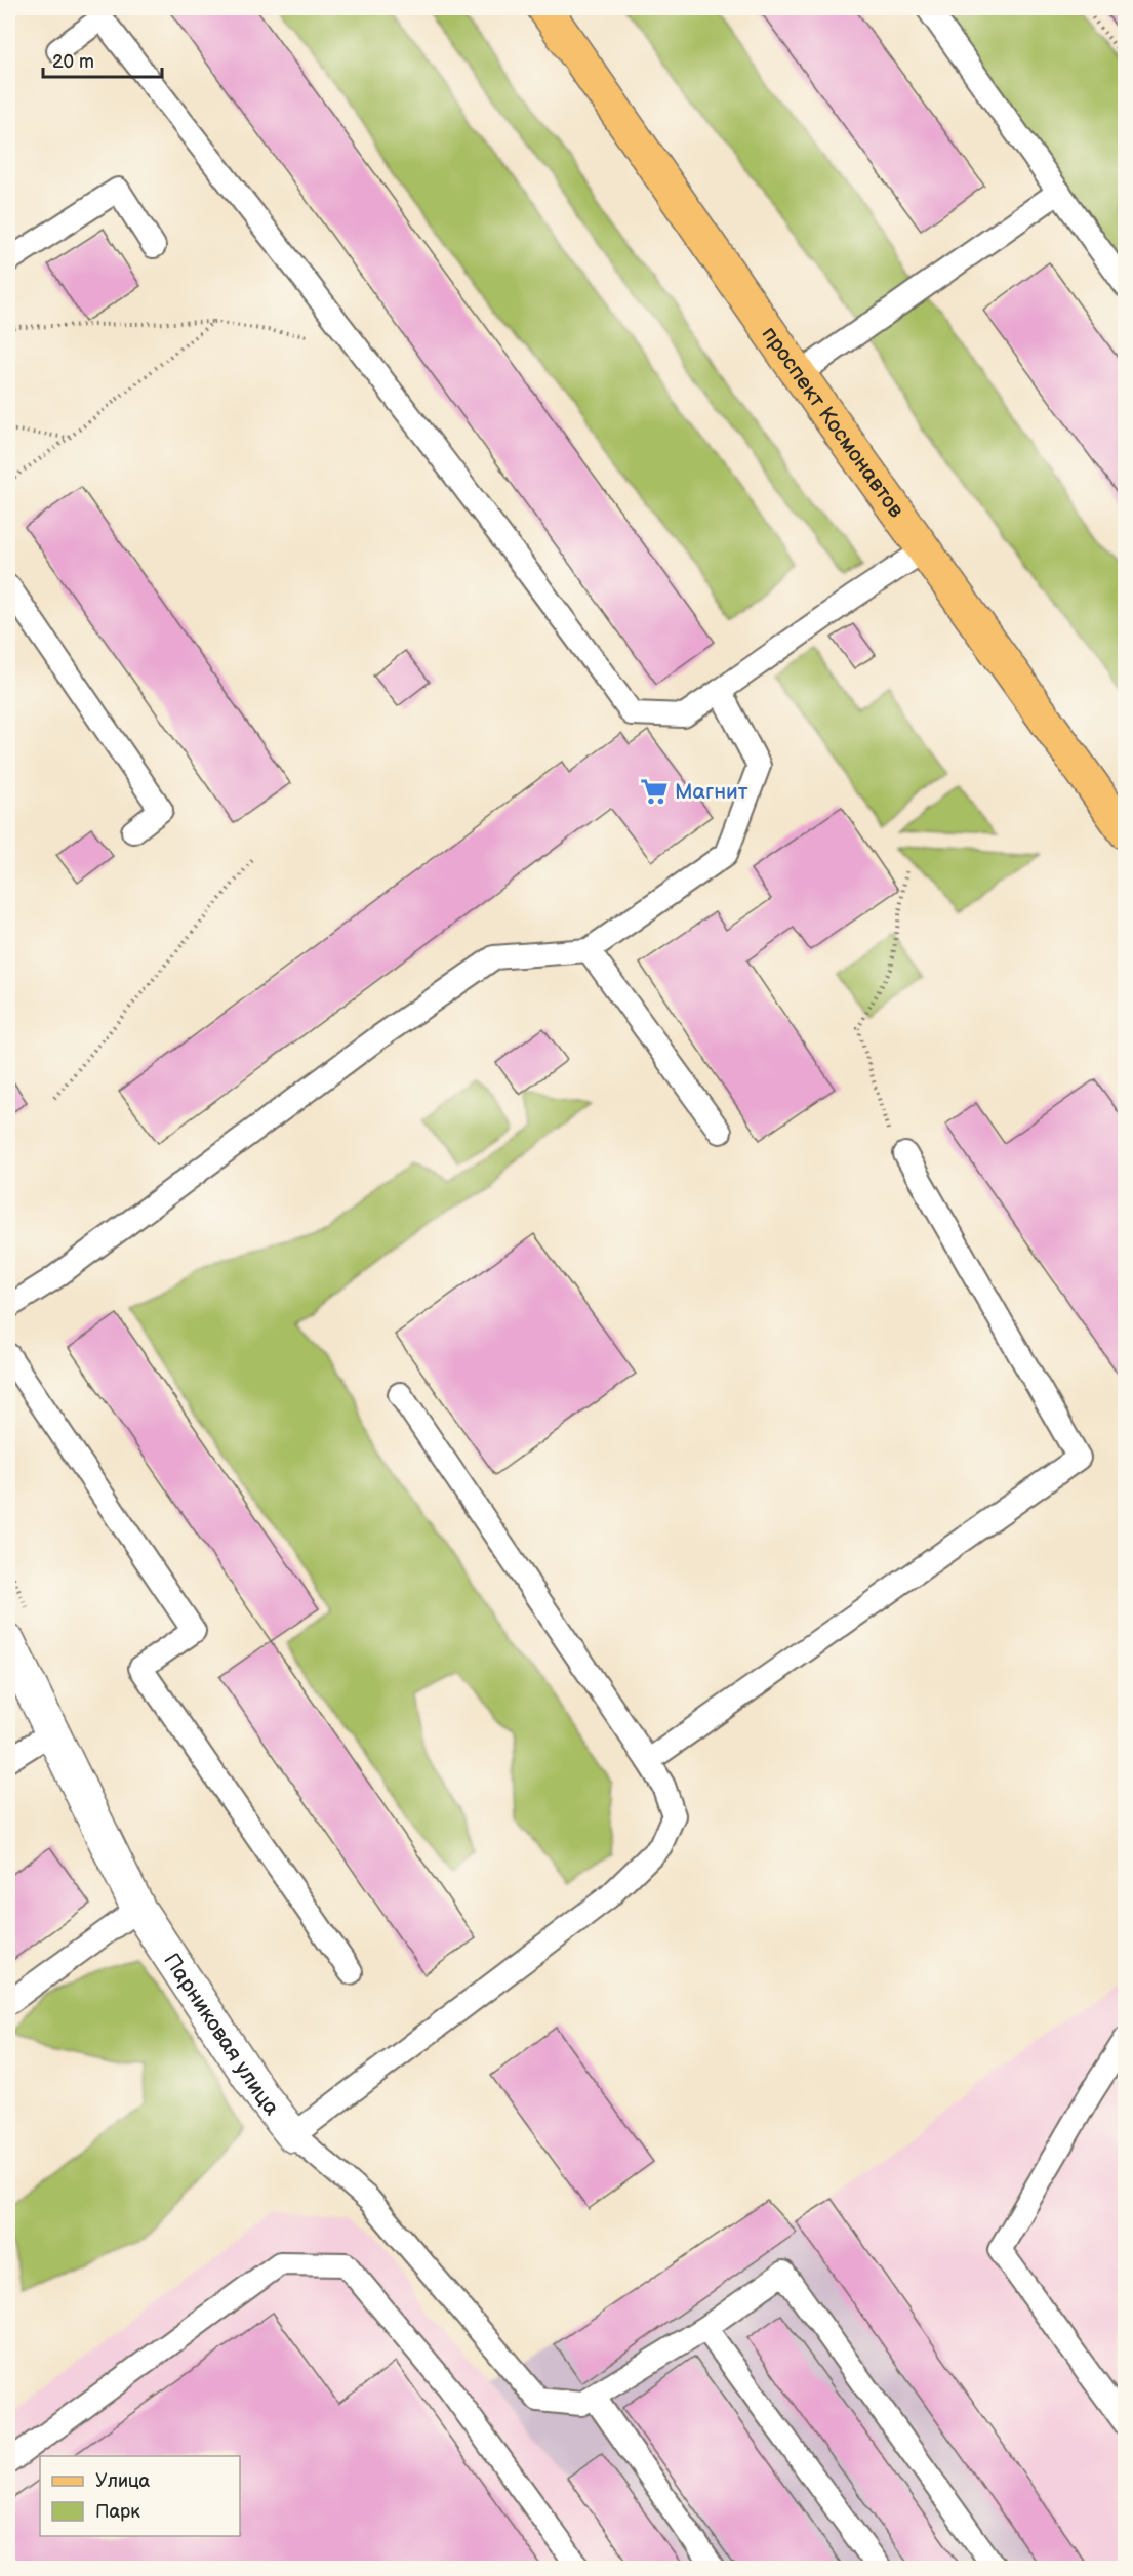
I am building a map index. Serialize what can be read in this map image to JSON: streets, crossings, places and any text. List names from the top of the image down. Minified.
{"streets":{"main road":["проспект Космонавтов"],"street":["Парниковая улица"]},"places":{"supermarket":["Магнит"]},"legend":["Улица","Парк"],"scale_bar":"20 m"}
